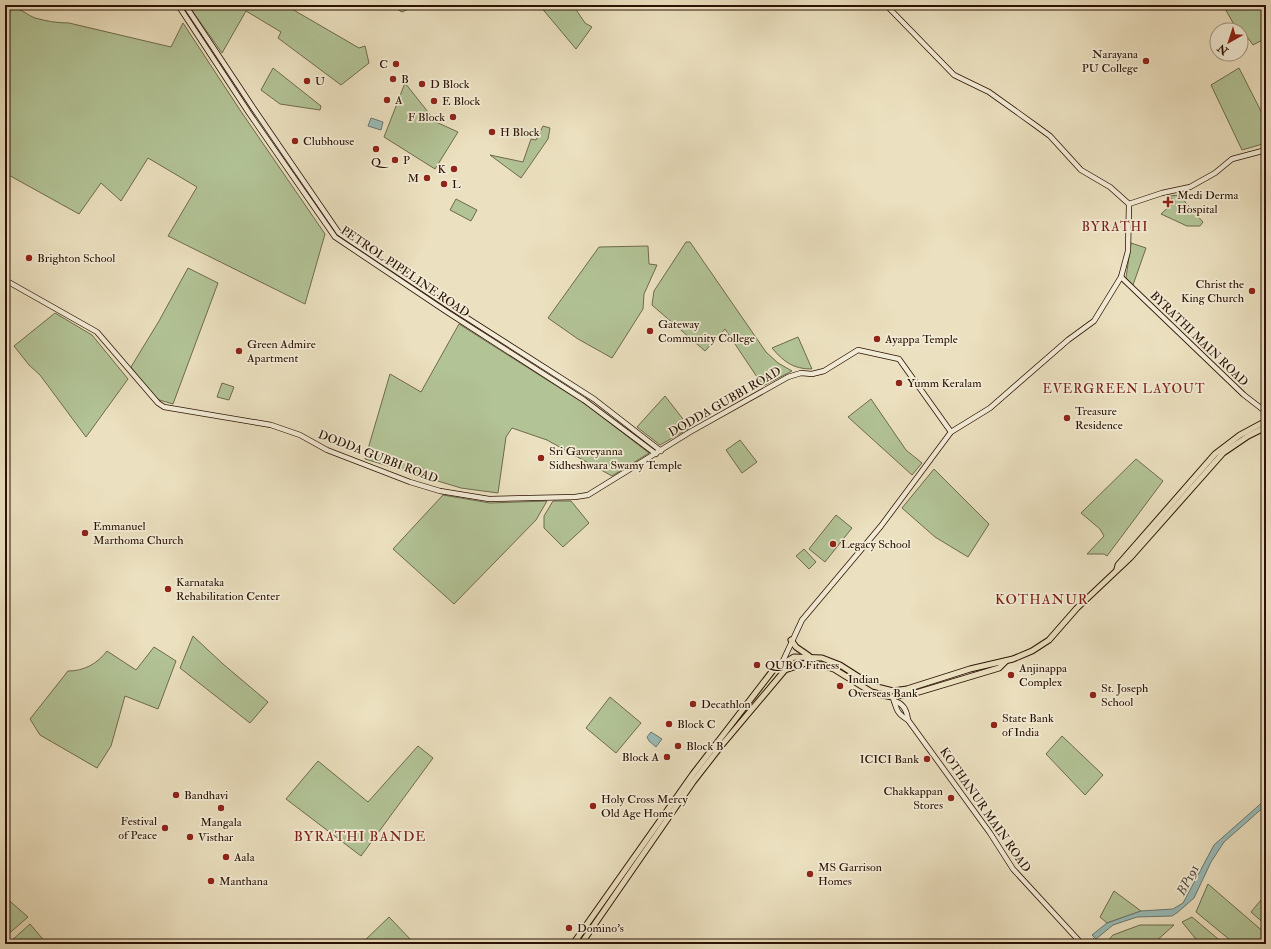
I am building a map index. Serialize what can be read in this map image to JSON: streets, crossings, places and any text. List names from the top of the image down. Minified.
{"streets":{"main road":["PETROL PIPELINE ROAD","BYRATHI MAIN ROAD","DODDA GUBBI ROAD","KOTHANUR MAIN ROAD"]},"crossings":[["PETROL PIPELINE ROAD","DODDA GUBBI ROAD"]],"districts":["BYRATHI","EVERGREEN LAYOUT","KOTHANUR","BYRATHI BANDE"],"water":["BP191"],"places":{"other":["Narayana PU College","C","B","U","D Block","A","E Block","F Block","H Block","Clubhouse","Q","P","K","M","L","Brighton School","Christ the King Church","Gateway Community College","Ayappa Temple","Green Admire Apartment","Yumm Keralam","Treasure Residence","Sri Gavreyanna Sidheshwara Swamy Temple","Emmanuel Marthoma Church","Legacy School","Karnataka Rehabilitation Center","QUBO Fitness","Anjinappa Complex","Indian Overseas Bank","St. Joseph School","Decathlon","Block C","State Bank of India","Block B","Block A","ICICI Bank","Bandhavi","Chakkappan Stores","Holy Cross Mercy Old Age Home","Mangala","Festival of Peace","Visthar","Aala","MS Garrison Homes","Manthana","Domino's"],"health":["Medi Derma Hospital"]},"north":"bottom left"}
